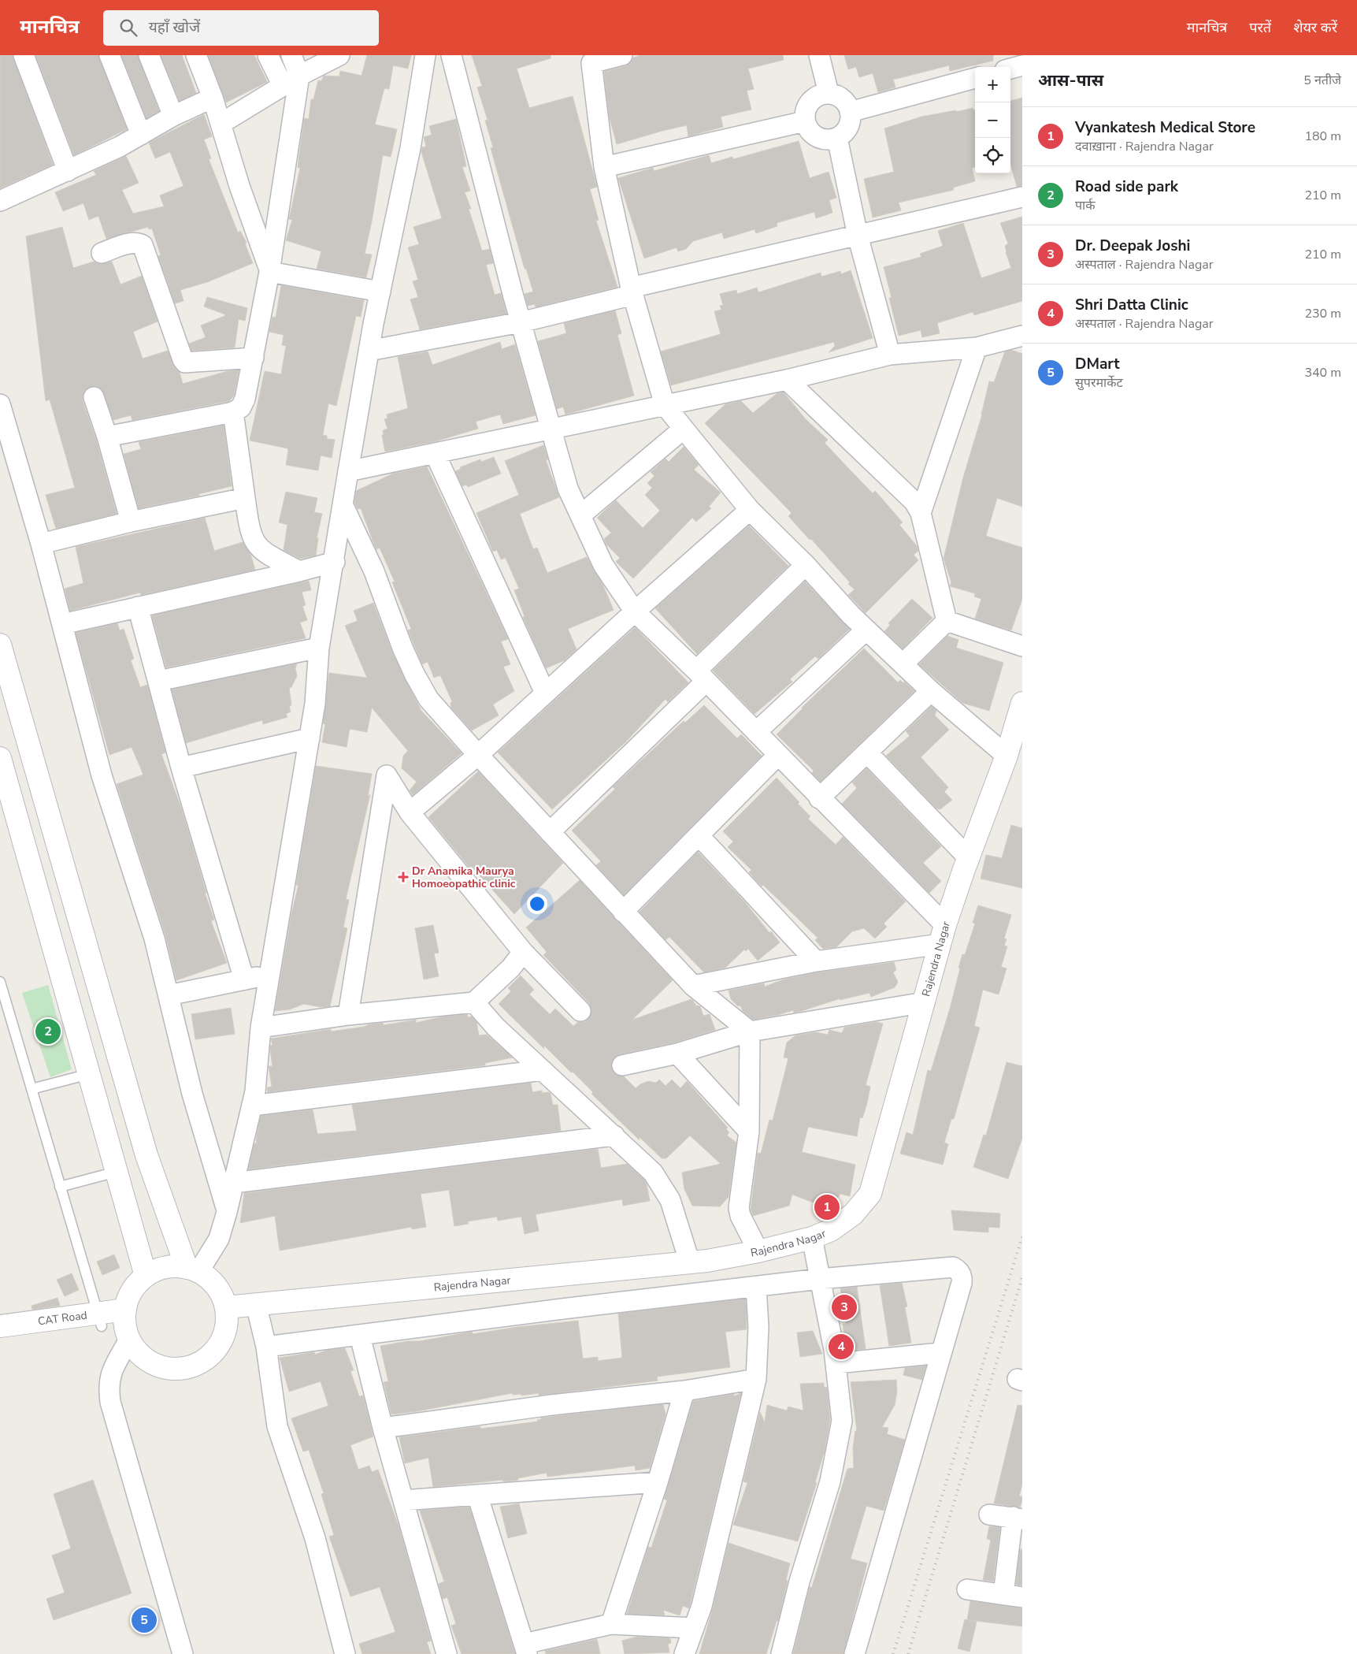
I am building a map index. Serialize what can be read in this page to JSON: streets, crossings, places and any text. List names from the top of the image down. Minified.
{"streets":{"main road":["Rajendra Nagar","CAT Road"]},"crossings":[["Rajendra Nagar","CAT Road"]],"places":{"health":["Dr Anamika Maurya Homoeopathic clinic"]},"page":{"header":"मानचित्र","search":"यहाँ खोजें","nav":["मानचित्र","परतें","शेयर करें"],"heading":["आस-पास","5 नतीजे"],"map_buttons":["+","−"],"list":[{"mark":"1","name":"Vyankatesh Medical Store","note":"दवाख़ाना · Rajendra Nagar","value":"180 m"},{"mark":"2","name":"Road side park","note":"पार्क","value":"210 m"},{"mark":"3","name":"Dr. Deepak Joshi","note":"अस्पताल · Rajendra Nagar","value":"210 m"},{"mark":"4","name":"Shri Datta Clinic","note":"अस्पताल · Rajendra Nagar","value":"230 m"},{"mark":"5","name":"DMart","note":"सुपरमार्केट","value":"340 m"}],"pins":["2","1","3","4","5"]}}
